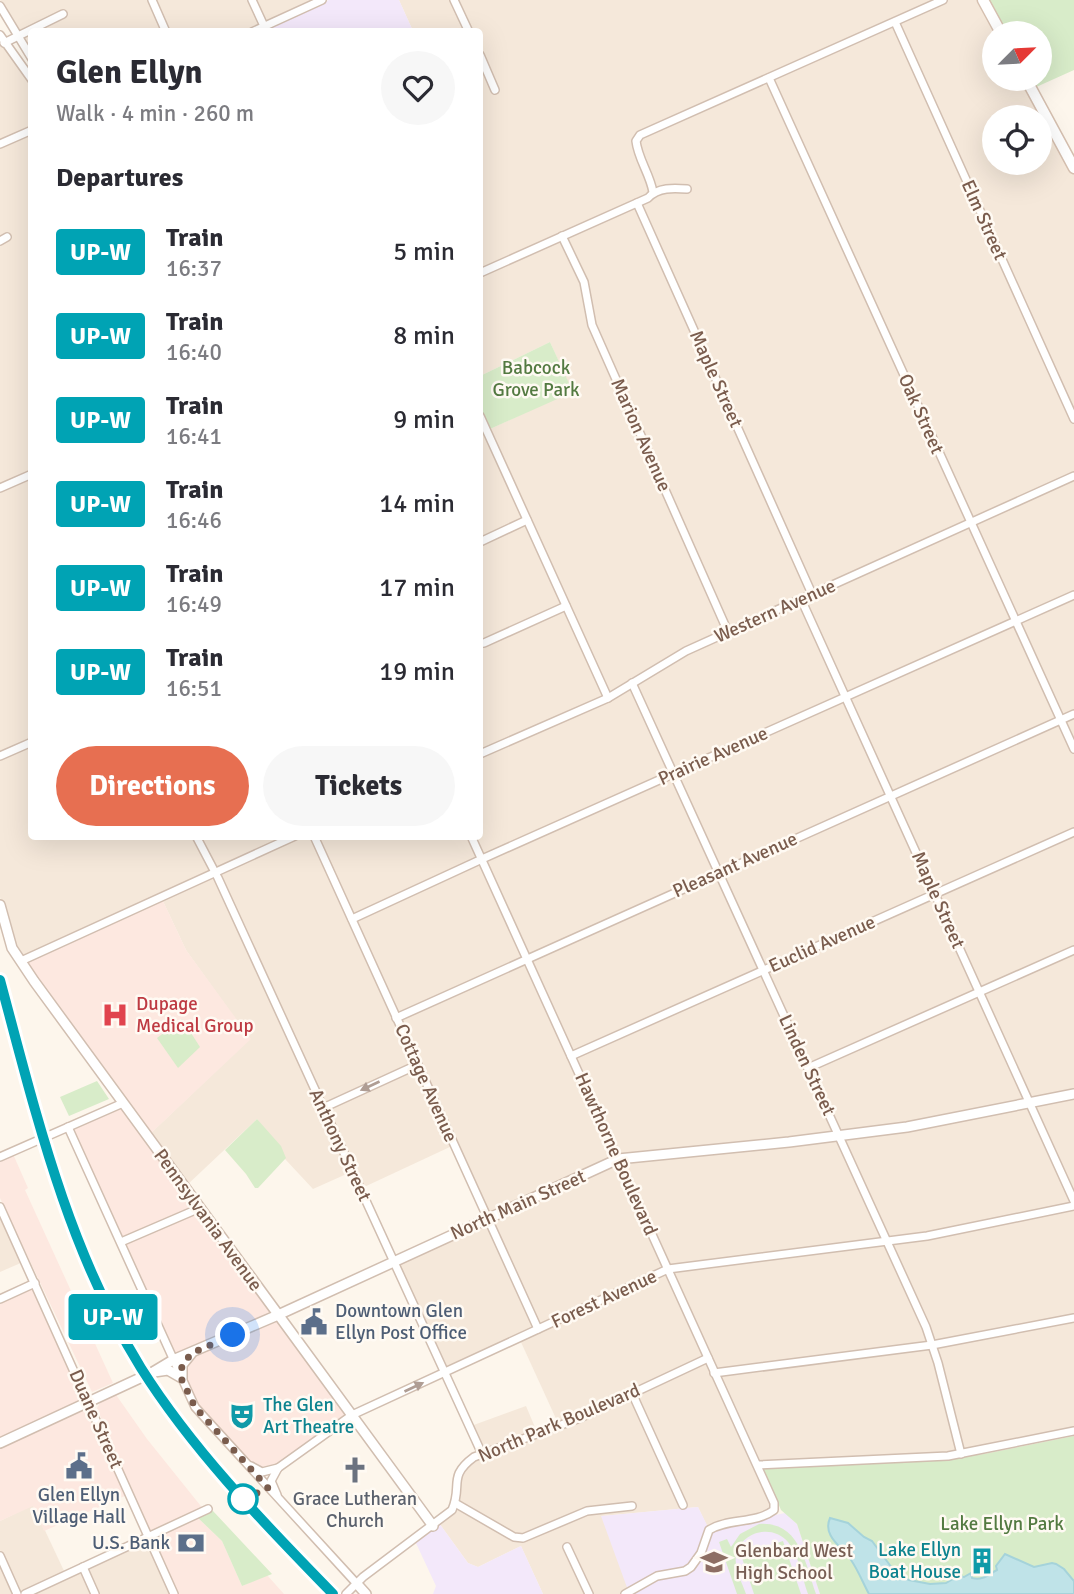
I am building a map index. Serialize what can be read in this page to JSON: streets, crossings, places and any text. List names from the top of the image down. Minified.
{"streets":{"street":["Elm Street","Maple Street","Oak Street","Marion Avenue","Western Avenue","Prairie Avenue","Pleasant Avenue","Euclid Avenue","Linden Street","Cottage Avenue","Anthony Street","Hawthorne Boulevard","North Main Street","Pennsylvania Avenue","Forest Avenue","Duane Street","North Park Boulevard"]},"crossings":[["Maple Street","Western Avenue"],["Maple Street","Prairie Avenue"],["Maple Street","Pleasant Avenue"],["Maple Street","Euclid Avenue"],["Maple Street","North Main Street"],["Maple Street","Forest Avenue"],["Oak Street","Western Avenue"],["Oak Street","Prairie Avenue"],["Oak Street","Pleasant Avenue"],["Marion Avenue","Western Avenue"],["Western Avenue","Linden Street"],["Prairie Avenue","Linden Street"],["Prairie Avenue","Cottage Avenue"],["Prairie Avenue","Hawthorne Boulevard"],["Pleasant Avenue","Linden Street"],["Pleasant Avenue","Cottage Avenue"],["Pleasant Avenue","Hawthorne Boulevard"],["Euclid Avenue","Linden Street"],["Euclid Avenue","Hawthorne Boulevard"],["Linden Street","North Main Street"],["Linden Street","Forest Avenue"],["Cottage Avenue","North Main Street"],["Cottage Avenue","Forest Avenue"],["Anthony Street","North Main Street"],["Anthony Street","Forest Avenue"],["Anthony Street","North Park Boulevard"],["Hawthorne Boulevard","North Main Street"],["Hawthorne Boulevard","Forest Avenue"],["Hawthorne Boulevard","North Park Boulevard"],["North Main Street","Pennsylvania Avenue"],["North Main Street","Duane Street"],["Pennsylvania Avenue","Forest Avenue"]],"parks":["Babcock Grove Park","Lake Ellyn Park"],"places":{"hospital":["Dupage Medical Group"],"public building":["Downtown Glen Ellyn Post Office","Glen Ellyn Village Hall"],"theatre":["The Glen Art Theatre"],"church":["Grace Lutheran Church"],"bank":["U.S. Bank"],"building":["Lake Ellyn Boat House"],"school or university":["Glenbard West High School"]},"north":"top right","page":{"on_map":"UP-W","heading":[["Glen Ellyn","Walk · 4 min · 260 m"],"Departures"],"list":[{"mark":"UP-W","name":"Train","note":"16:37","value":"5 min"},{"mark":"UP-W","name":"Train","note":"16:40","value":"8 min"},{"mark":"UP-W","name":"Train","note":"16:41","value":"9 min"},{"mark":"UP-W","name":"Train","note":"16:46","value":"14 min"},{"mark":"UP-W","name":"Train","note":"16:49","value":"17 min"},{"mark":"UP-W","name":"Train","note":"16:51","value":"19 min"}],"buttons":["Directions","Tickets"]}}
